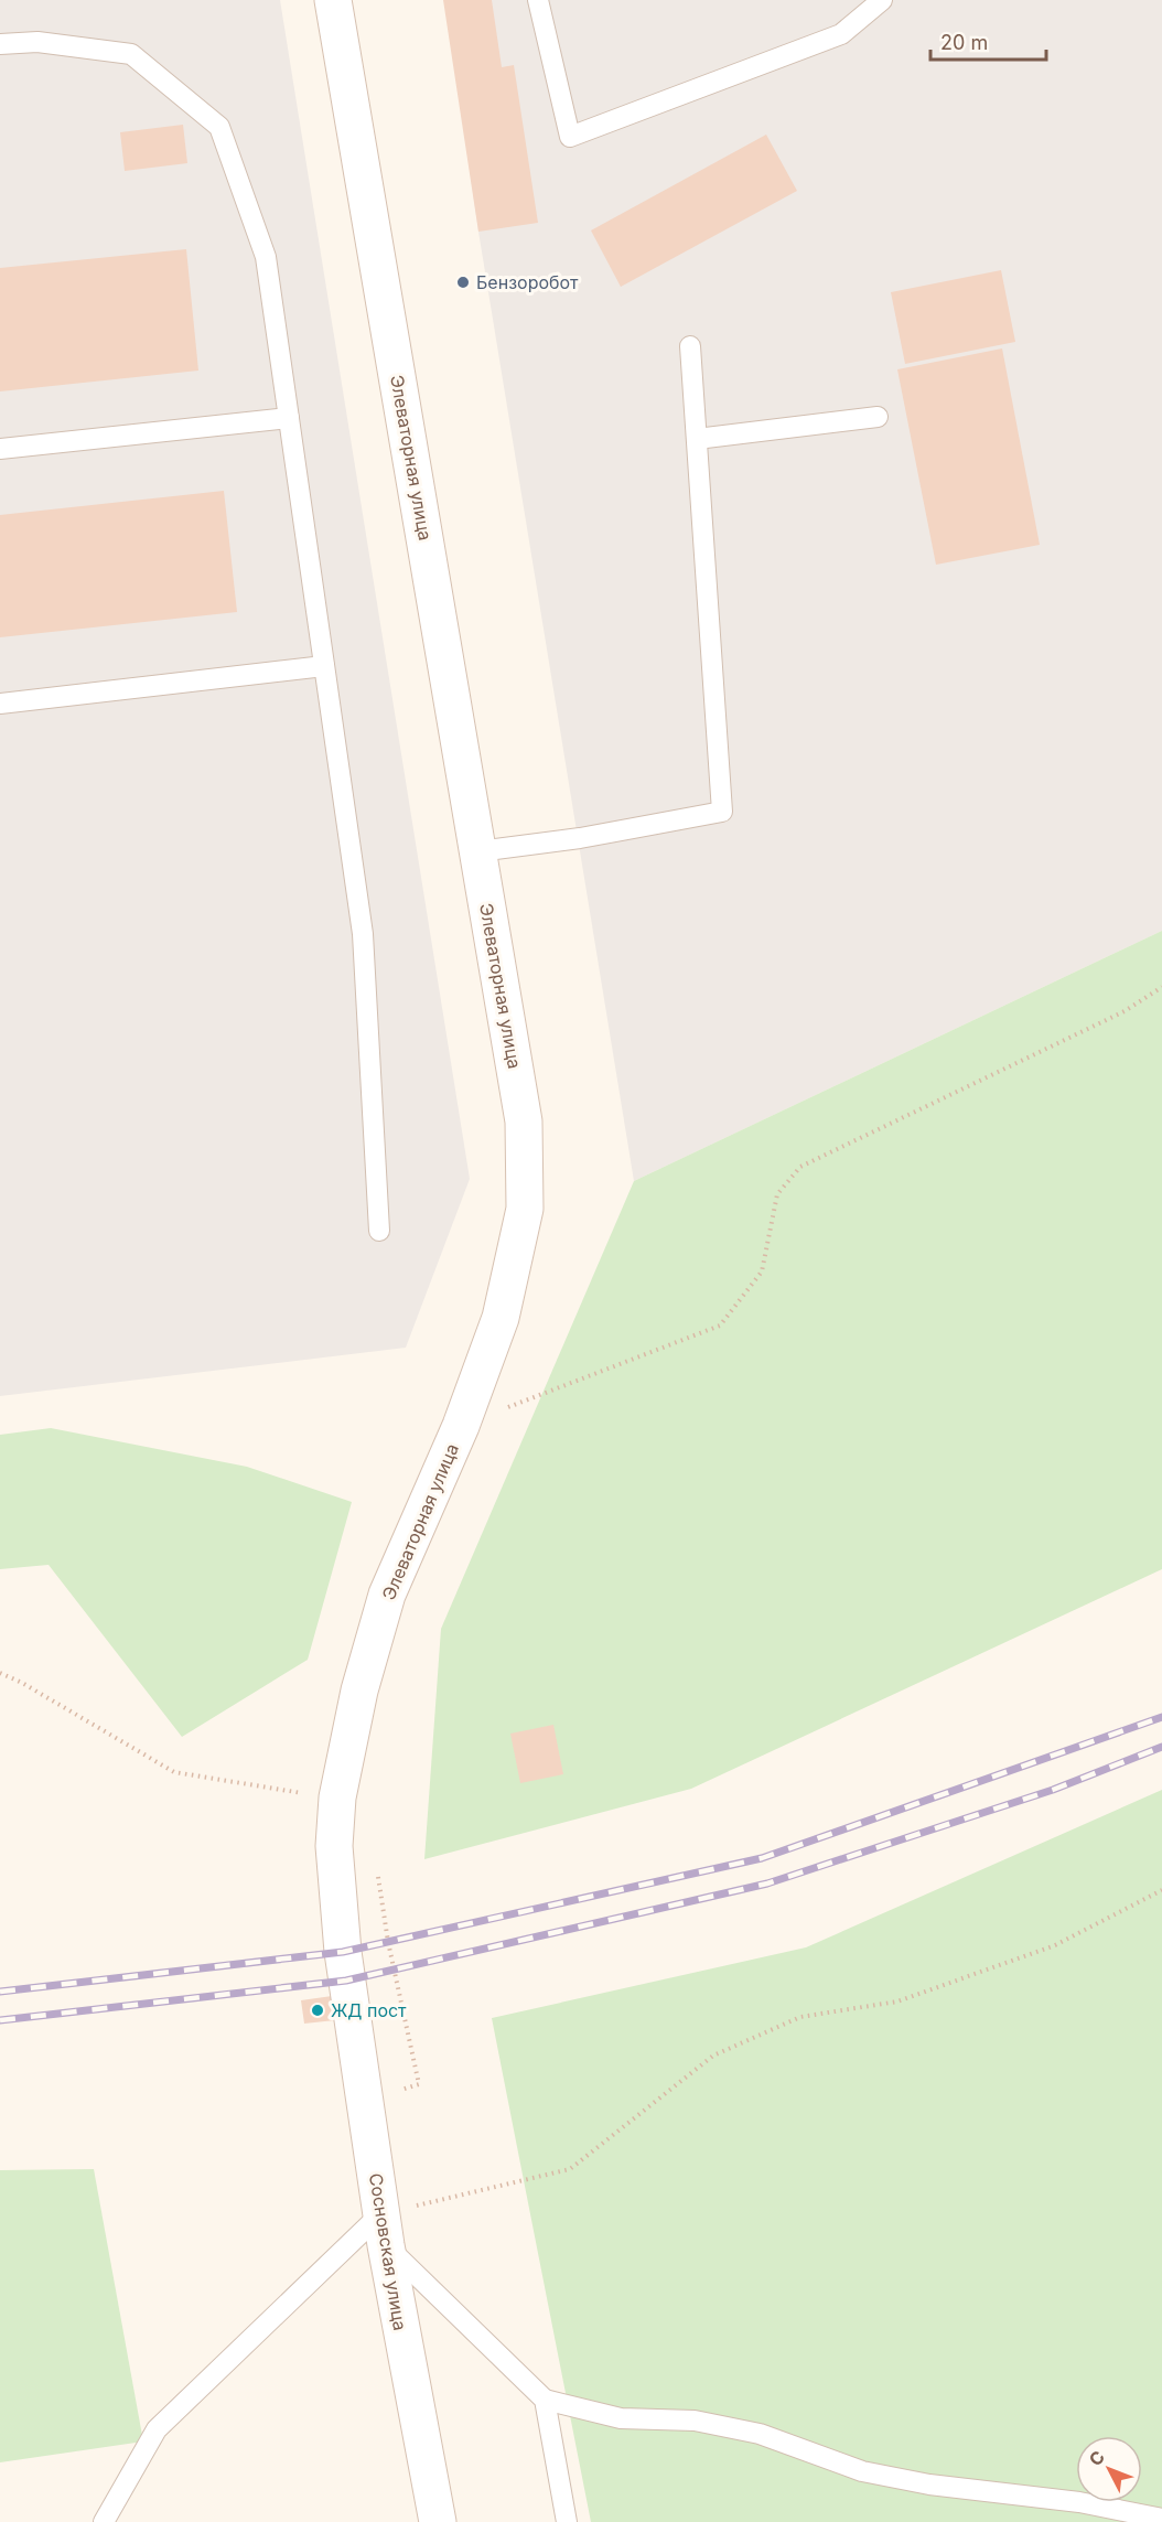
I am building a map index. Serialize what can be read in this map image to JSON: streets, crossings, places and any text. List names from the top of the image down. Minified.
{"streets":{"main road":["Элеваторная улица","Сосновская улица"]},"crossings":[["Элеваторная улица","Сосновская улица"]],"places":["Бензоробот","ЖД пост"],"scale_bar":"20 m","north":"top left"}
